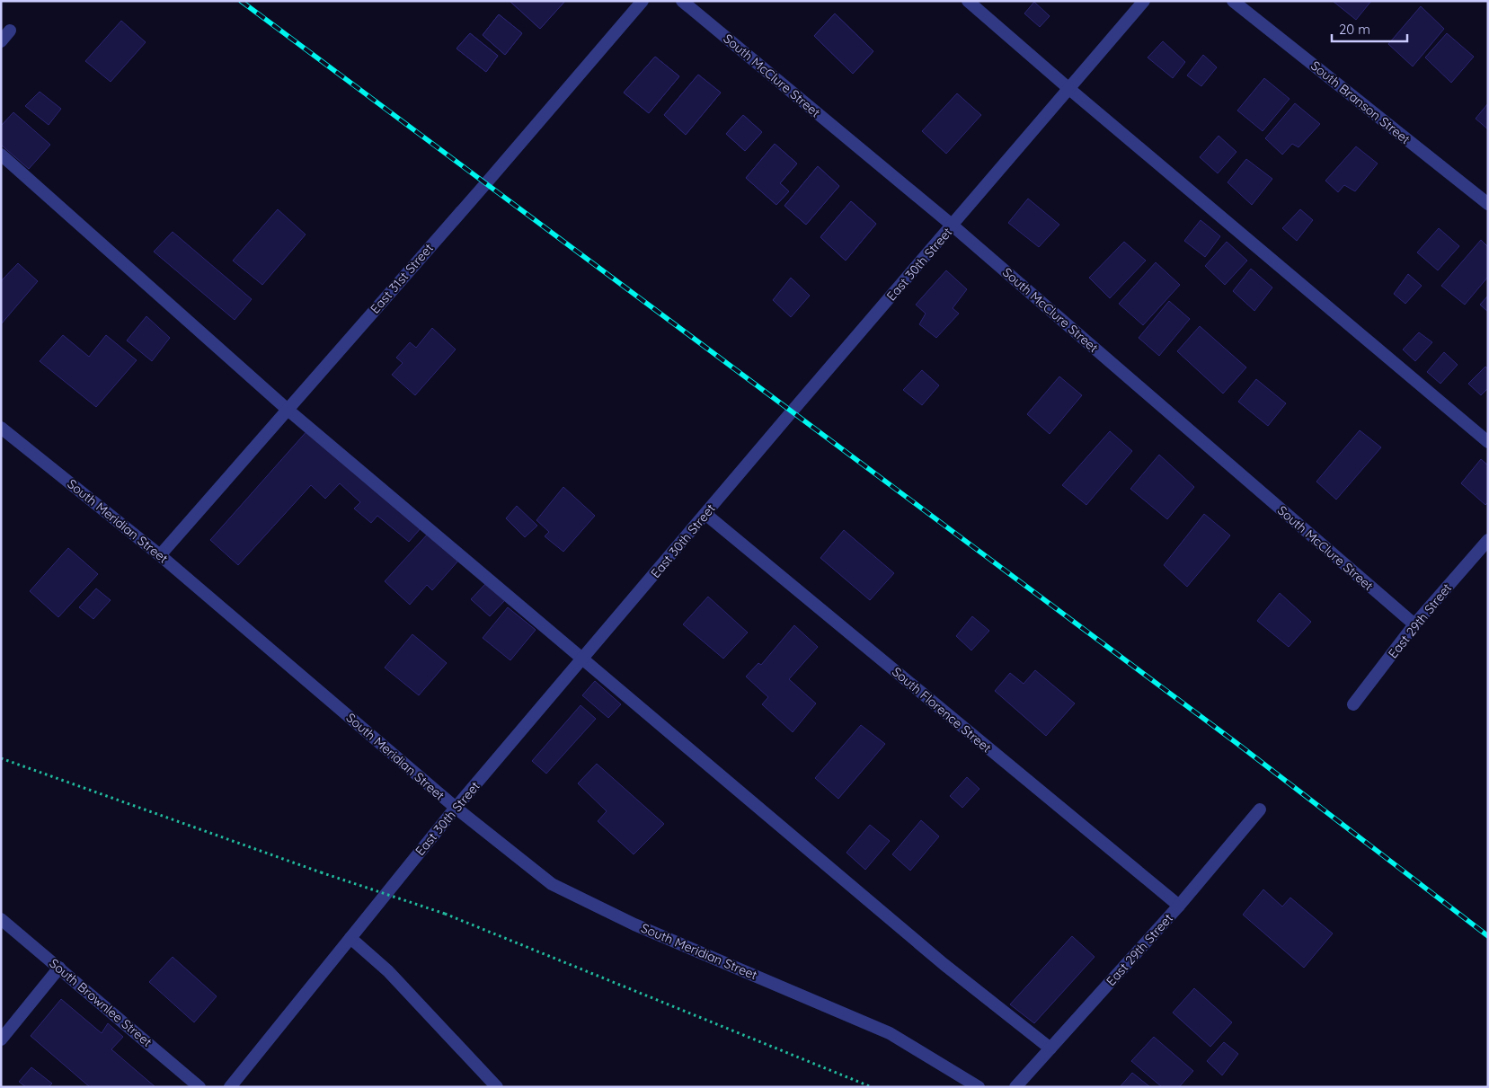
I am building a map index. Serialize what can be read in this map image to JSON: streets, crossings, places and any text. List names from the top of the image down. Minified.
{"streets":{"street":["South McClure Street","South Branson Street","East 30th Street","East 31st Street","South Meridian Street","East 29th Street","South Florence Street","South Brownlee Street"]},"crossings":[["South McClure Street","East 30th Street"],["South McClure Street","East 29th Street"],["East 30th Street","South Meridian Street"],["East 30th Street","South Florence Street"],["East 31st Street","South Meridian Street"],["East 29th Street","South Florence Street"]],"scale_bar":"20 m"}
